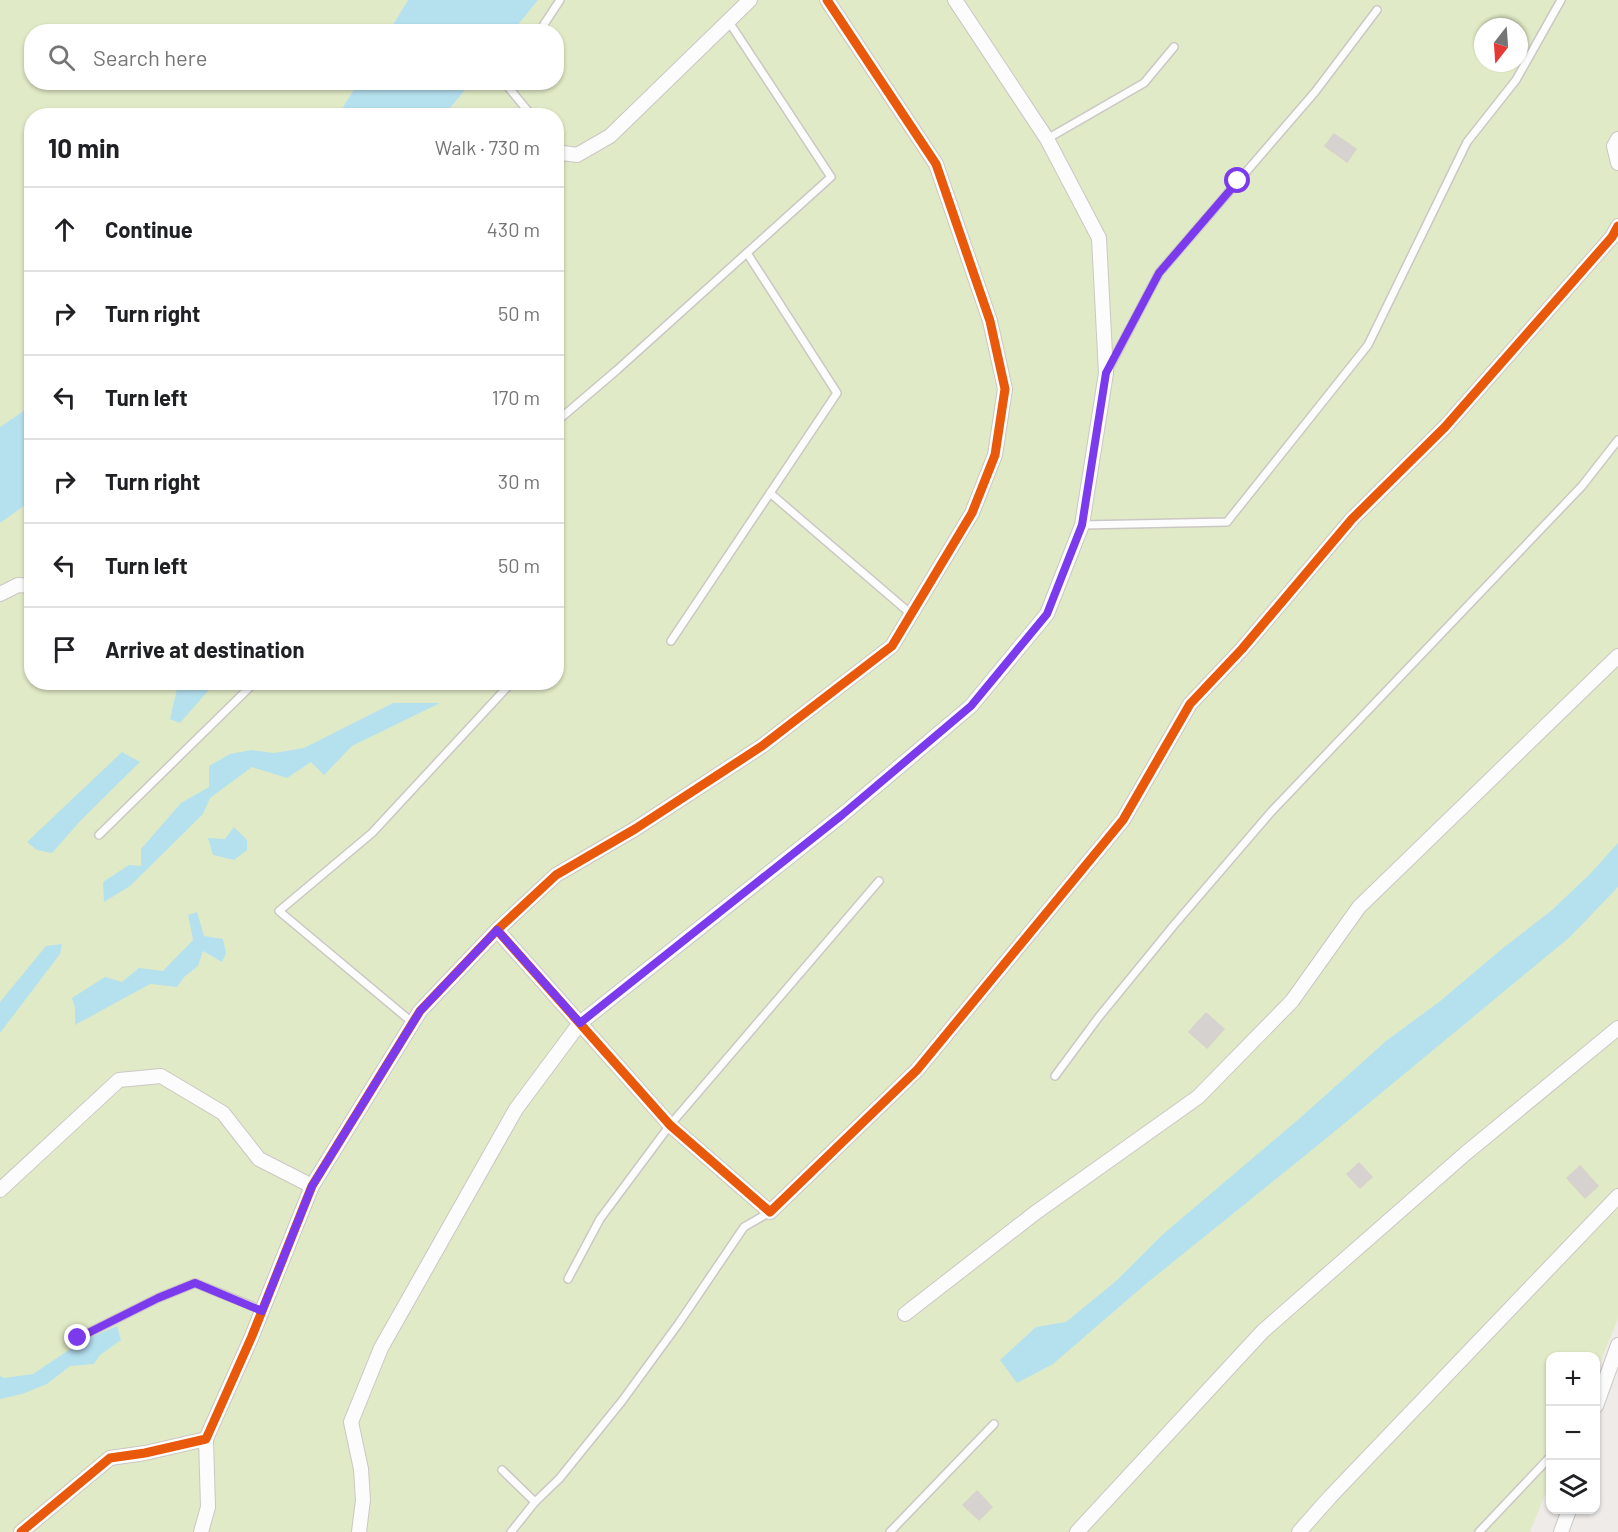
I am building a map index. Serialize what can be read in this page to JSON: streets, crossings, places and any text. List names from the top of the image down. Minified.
{"north":"bottom","page":{"search":"Search here","heading":["10 min","Walk · 730 m"],"list":[["Continue","430 m"],["Turn right","50 m"],["Turn left","170 m"],["Turn right","30 m"],["Turn left","50 m"],"Arrive at destination"],"map_buttons":["+","−"]}}
